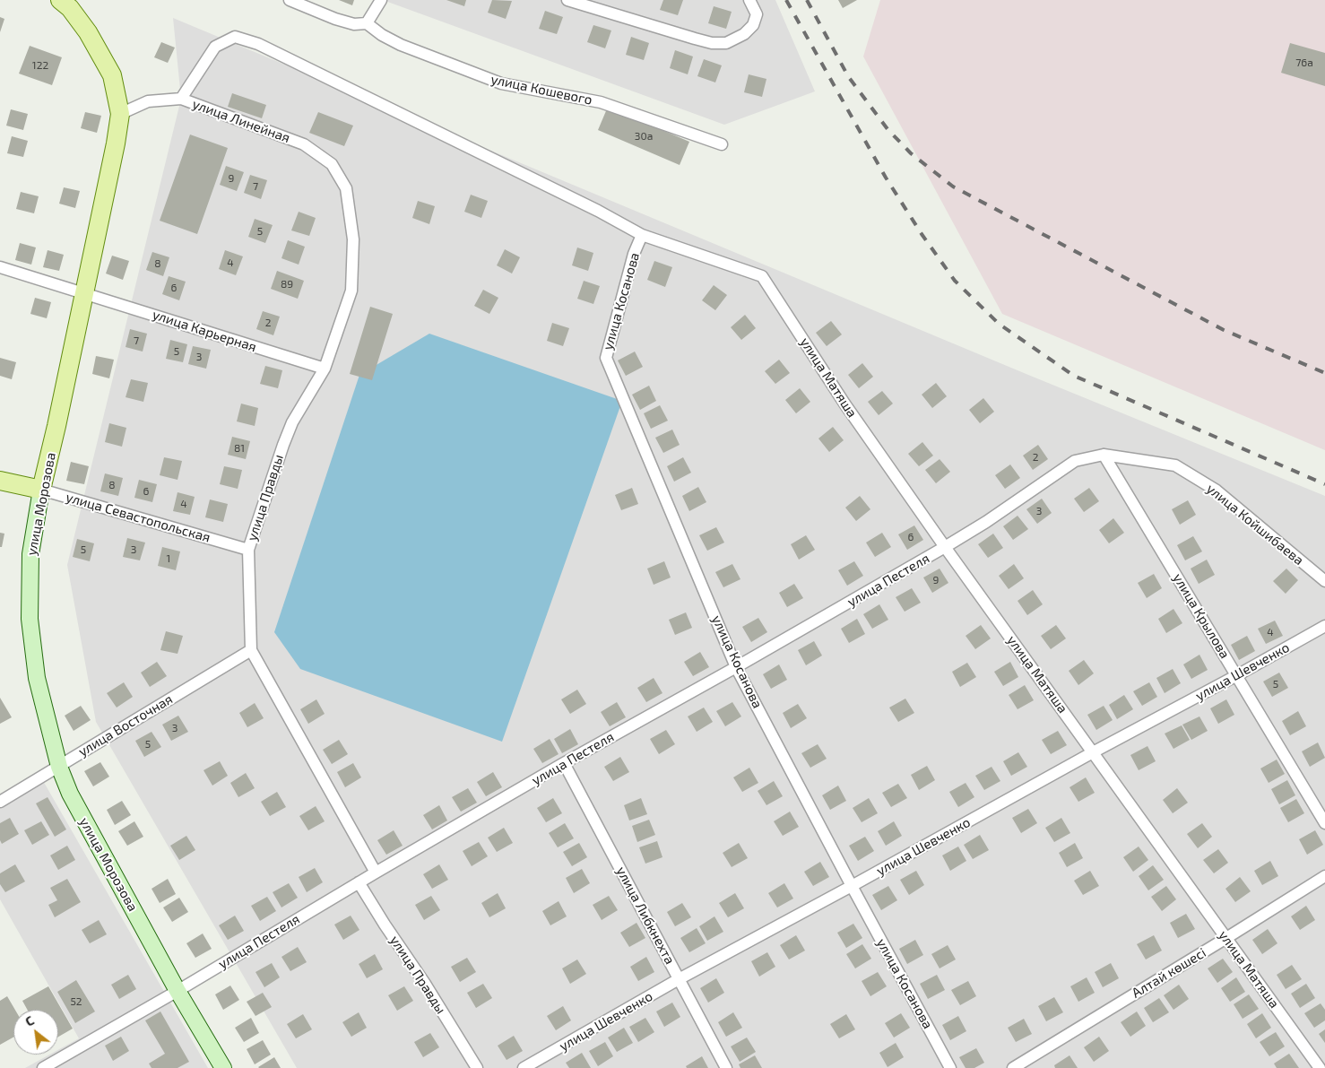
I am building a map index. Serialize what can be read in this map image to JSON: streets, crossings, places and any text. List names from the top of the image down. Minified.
{"streets":{"main road":["улица Морозова","улица Севастопольская"],"street":["улица Кошевого","улица Линейная","улица Косанова","улица Карьерная","улица Матяша","улица Правды","улица Койшибаева","улица Пестеля","улица Крылова","улица Шевченко","улица Восточная","улица Либкнехта","Алтай көшесі"]},"crossings":[["улица Линейная","улица Правды"],["улица Линейная","улица Морозова"],["улица Косанова","улица Матяша"],["улица Косанова","улица Пестеля"],["улица Косанова","улица Шевченко"],["улица Карьерная","улица Правды"],["улица Карьерная","улица Морозова"],["улица Матяша","улица Пестеля"],["улица Матяша","улица Шевченко"],["улица Матяша","Алтай көшесі"],["улица Правды","улица Севастопольская"],["улица Правды","улица Пестеля"],["улица Правды","улица Восточная"],["улица Морозова","улица Севастопольская"],["улица Морозова","улица Пестеля"],["улица Морозова","улица Восточная"],["улица Койшибаева","улица Пестеля"],["улица Койшибаева","улица Крылова"],["улица Пестеля","улица Крылова"],["улица Пестеля","улица Либкнехта"],["улица Крылова","улица Шевченко"],["улица Шевченко","улица Либкнехта"]],"house_numbers":["76а","122","30а","9","7","5","4","8","89","6","2","7","5","3","81","2","8","6","4","3","6","5","3","1","9","4","5","3","5","52"],"north":"top left"}
